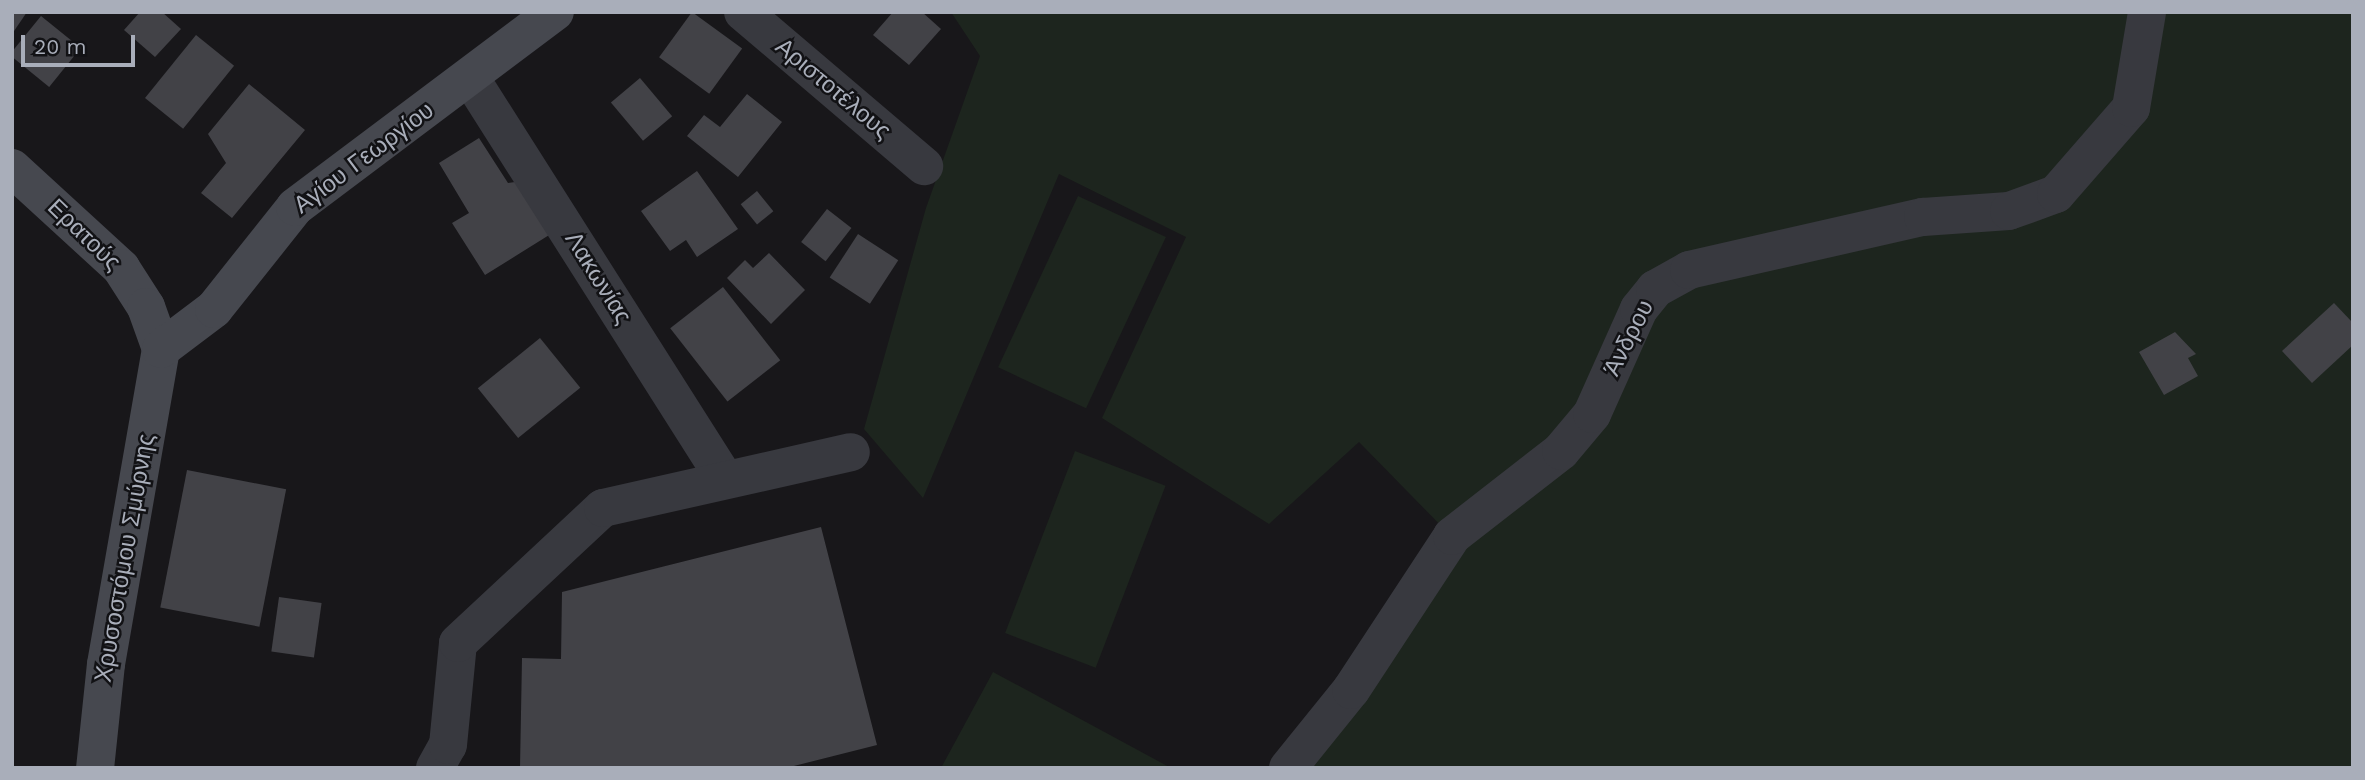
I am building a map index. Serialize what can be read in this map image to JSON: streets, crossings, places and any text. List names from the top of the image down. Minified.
{"streets":{"main road":["Αγίου Γεωργίου","Ερατούς","Χρυσοστόμου Σμύρνης"],"street":["Αριστοτέλους","Λακωνίας","Άνδρου"]},"crossings":[["Αγίου Γεωργίου","Ερατούς"],["Αγίου Γεωργίου","Λακωνίας"],["Αγίου Γεωργίου","Χρυσοστόμου Σμύρνης"],["Ερατούς","Χρυσοστόμου Σμύρνης"]],"scale_bar":"20 m"}
